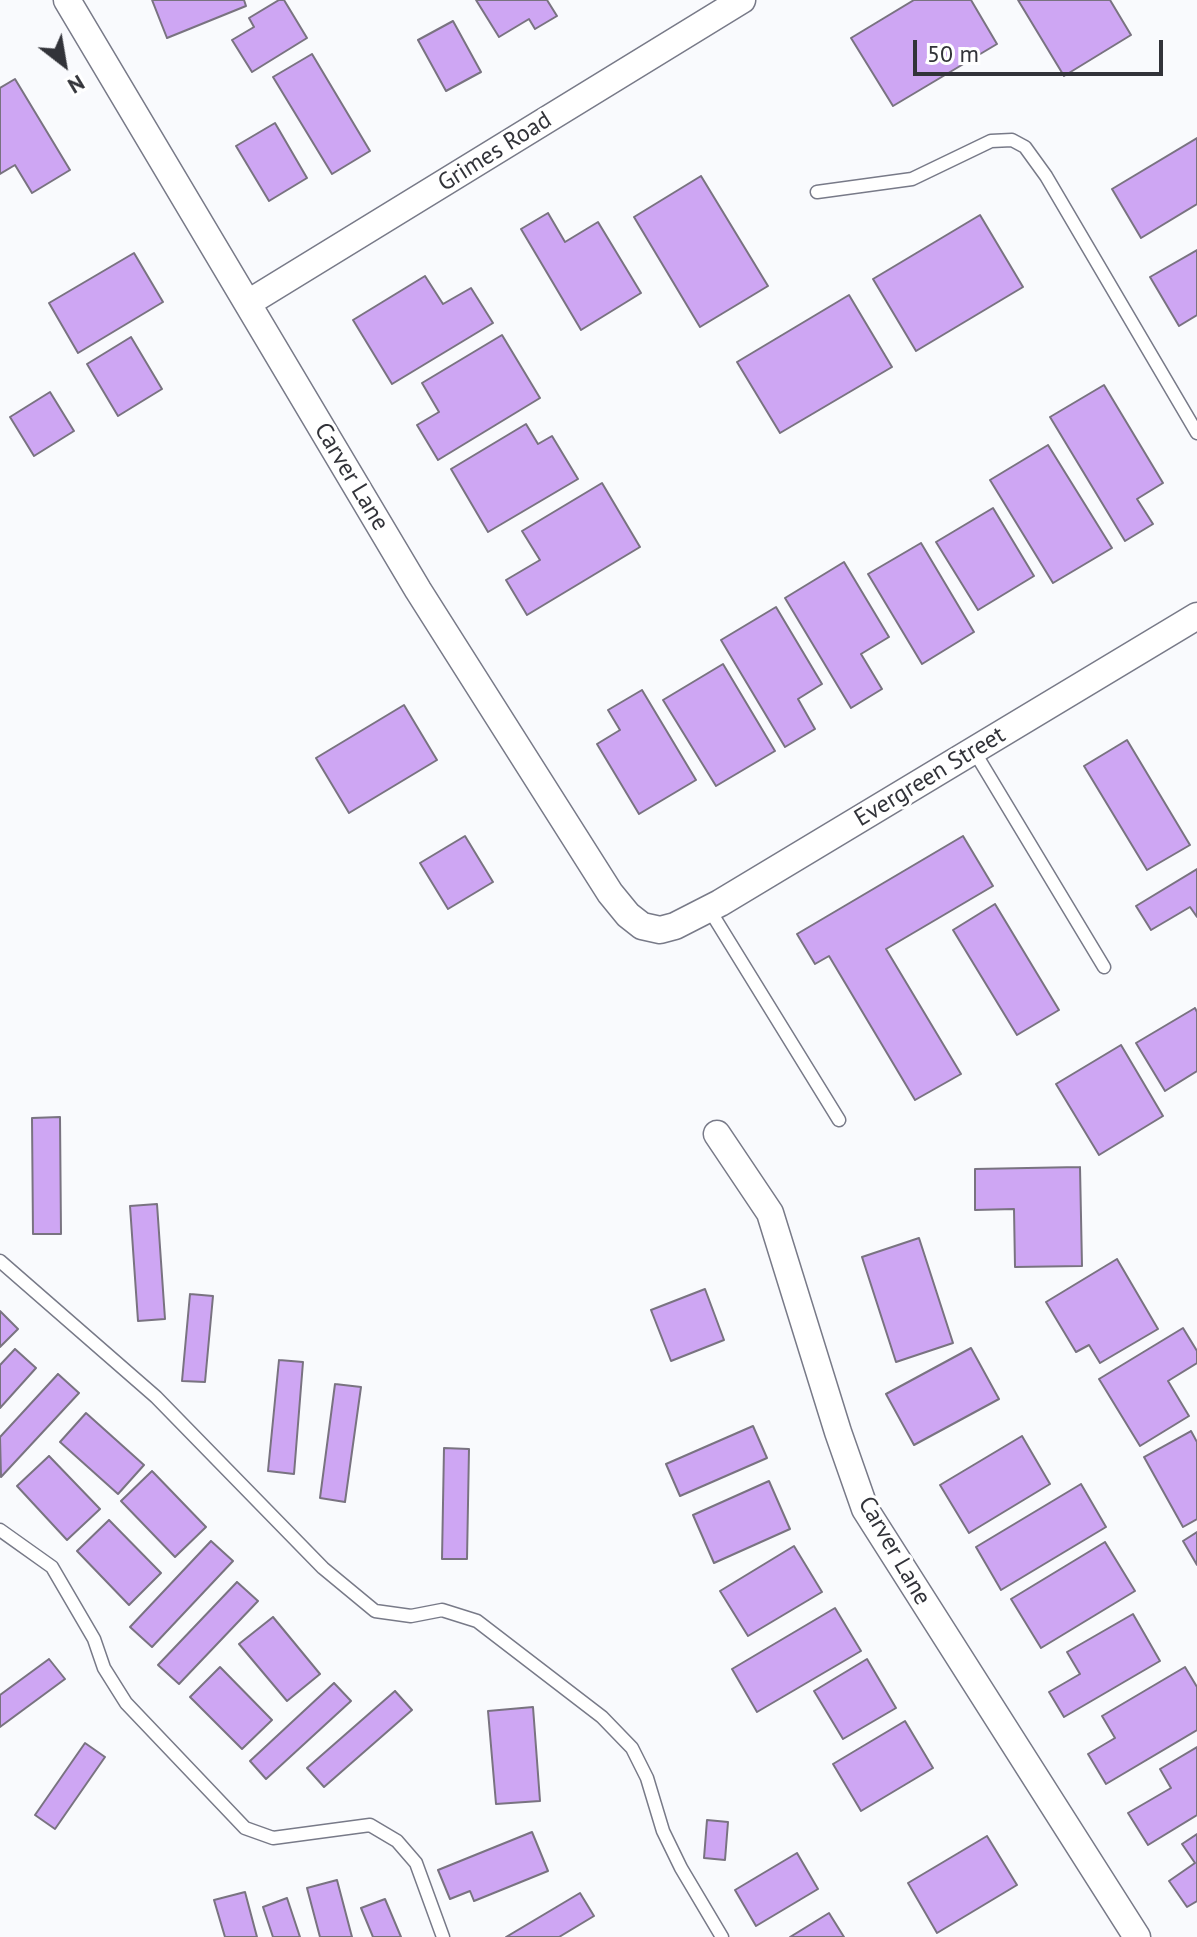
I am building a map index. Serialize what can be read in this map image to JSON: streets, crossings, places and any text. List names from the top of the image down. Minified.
{"streets":{"street":["Grimes Road","Carver Lane","Evergreen Street"]},"crossings":[["Grimes Road","Carver Lane"],["Carver Lane","Evergreen Street"]],"scale_bar":"50 m","north":"bottom right"}
